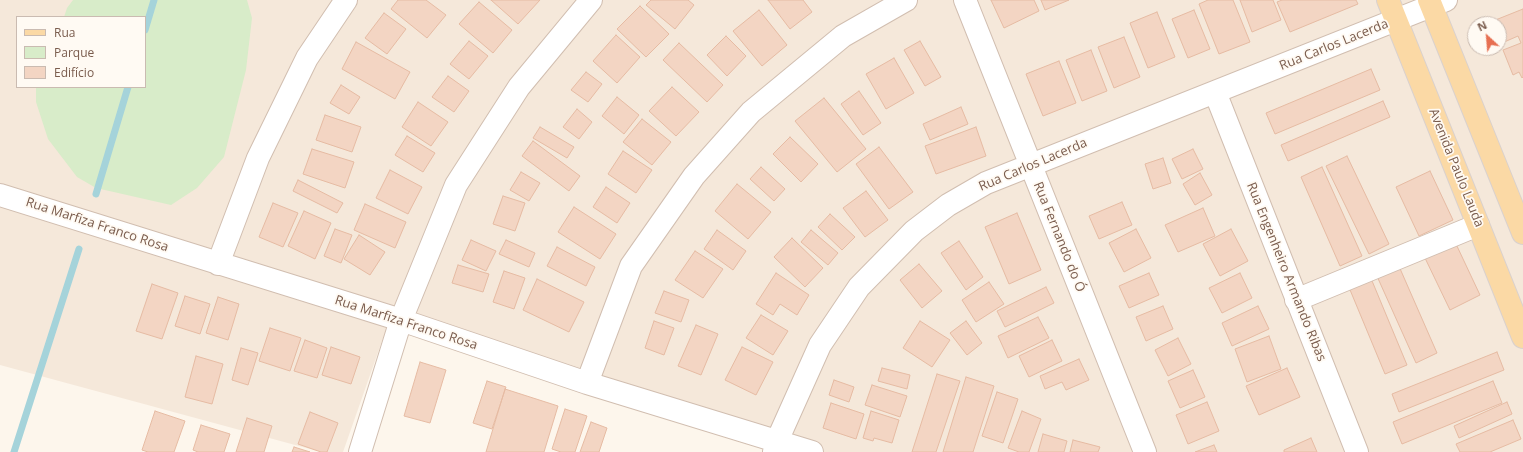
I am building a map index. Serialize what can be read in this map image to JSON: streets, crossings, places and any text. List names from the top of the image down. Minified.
{"streets":{"main road":["Avenida Paulo Lauda"],"street":["Rua Carlos Lacerda","Rua Marfiza Franco Rosa","Rua Fernando do Ó","Rua Engenheiro Armando Ribas"]},"crossings":[["Rua Carlos Lacerda","Avenida Paulo Lauda"],["Rua Carlos Lacerda","Rua Marfiza Franco Rosa"],["Rua Carlos Lacerda","Rua Fernando do Ó"],["Rua Carlos Lacerda","Rua Engenheiro Armando Ribas"]],"legend":["Rua","Parque","Edifício"],"north":"top left"}
